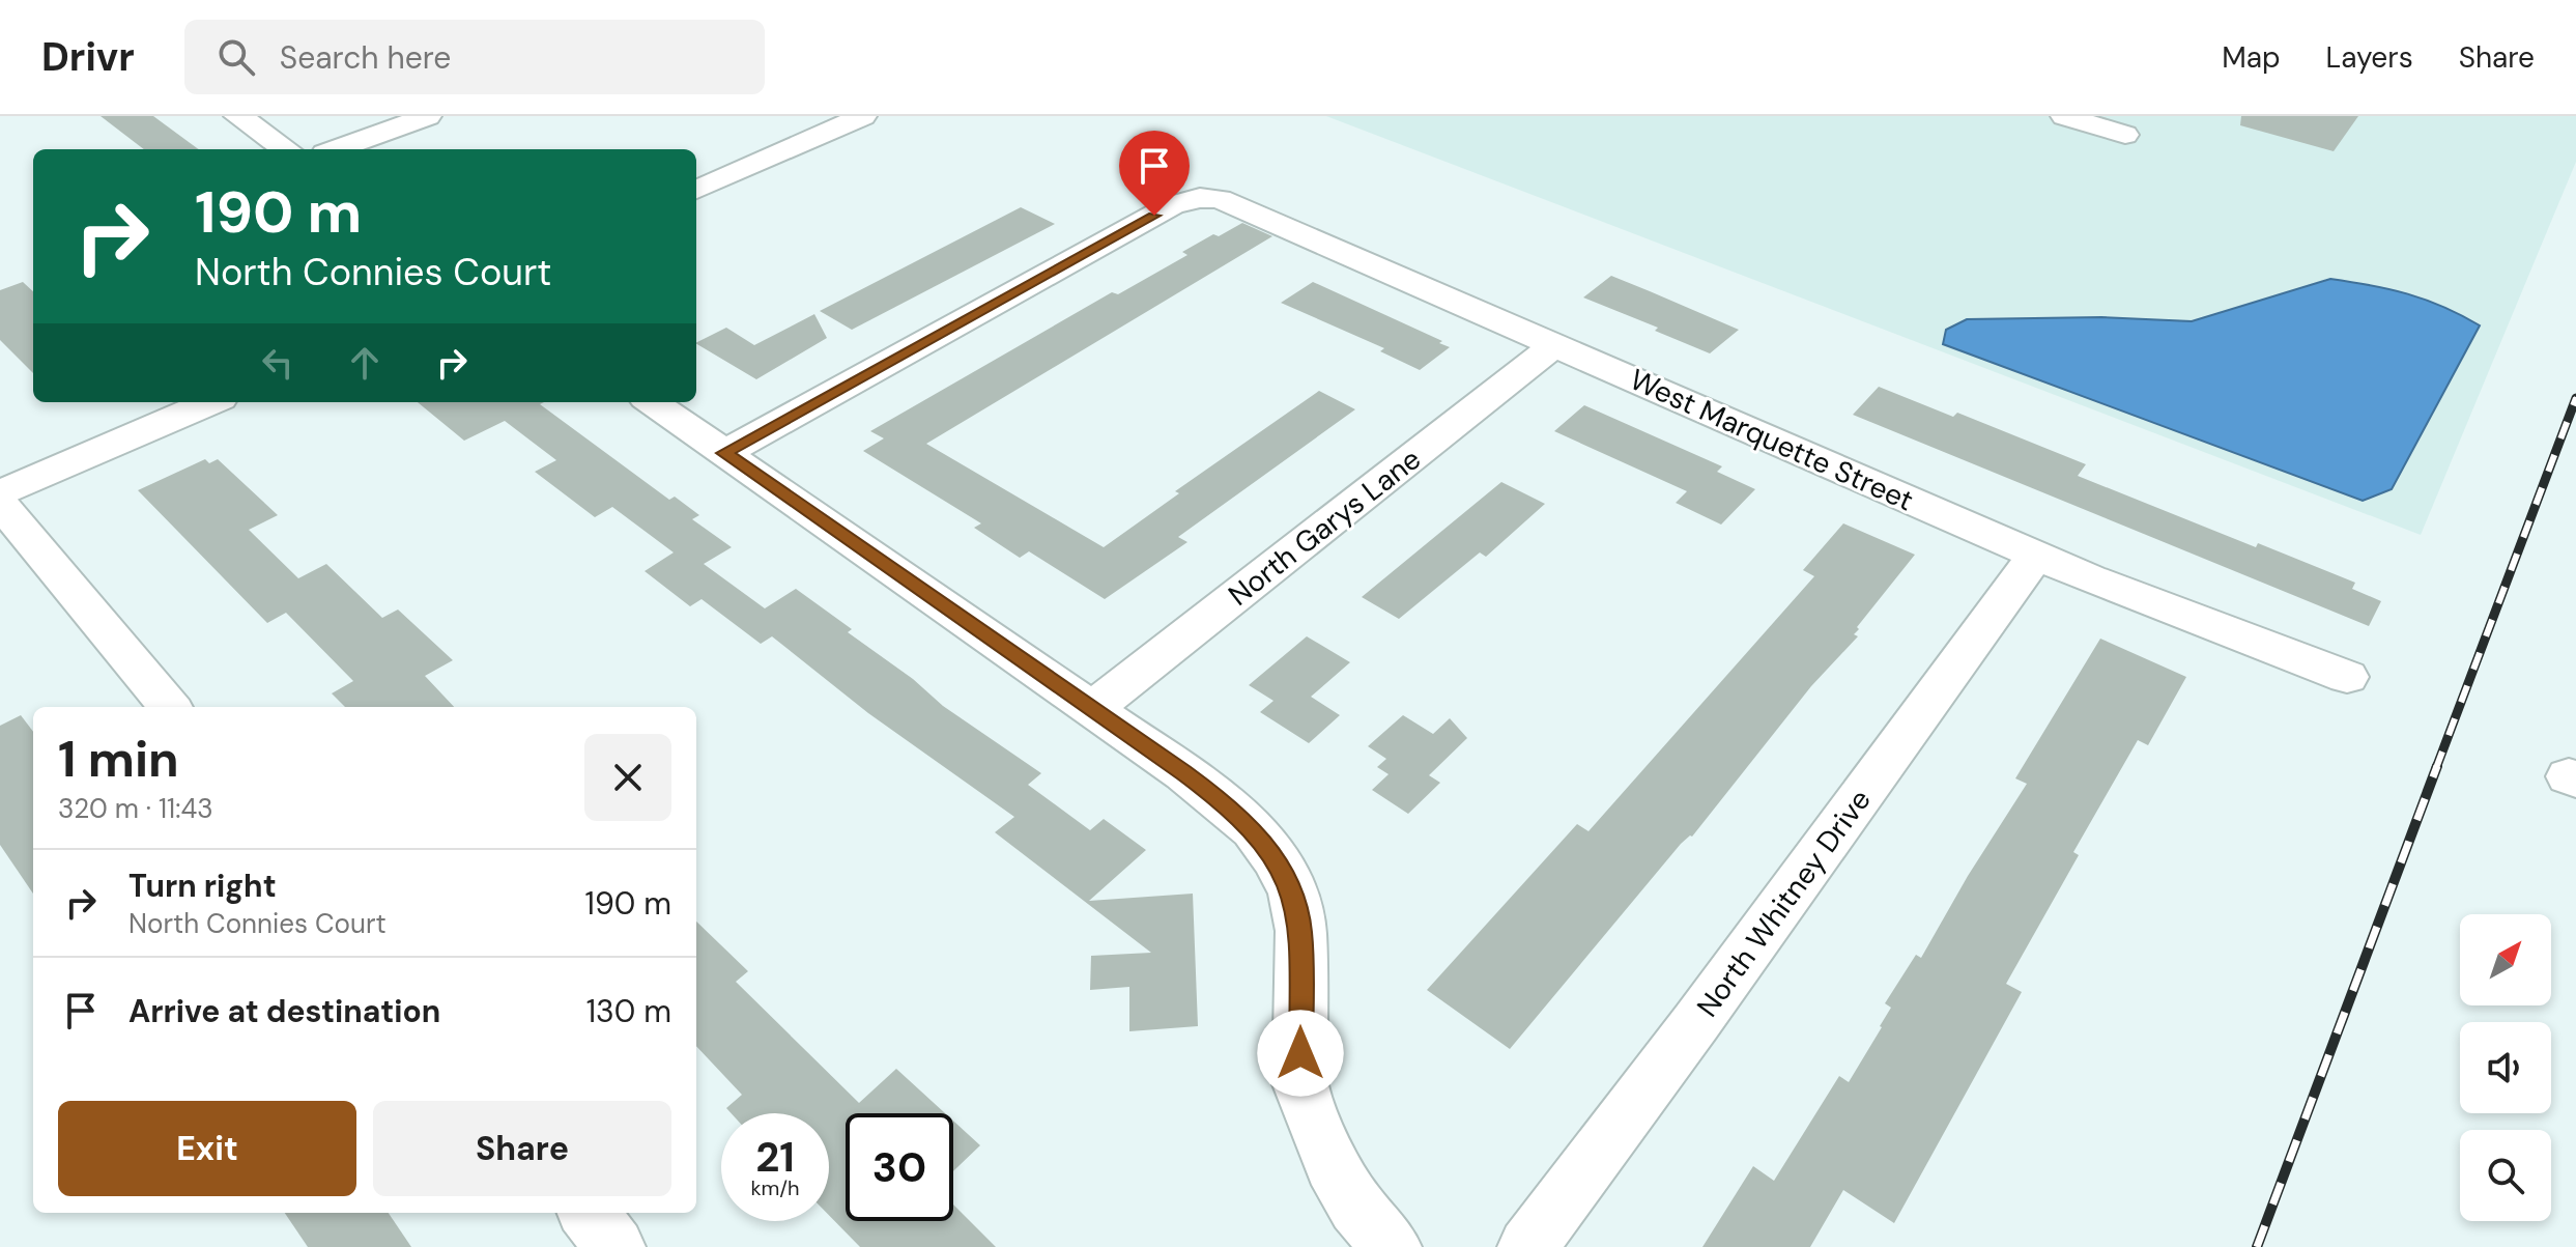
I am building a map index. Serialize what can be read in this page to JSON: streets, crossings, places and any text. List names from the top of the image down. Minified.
{"streets":{"street":["West Marquette Street","North Garys Lane","North Whitney Drive"]},"crossings":[["West Marquette Street","North Garys Lane"],["West Marquette Street","North Whitney Drive"]],"north":"top right","page":{"header":"Drivr","search":"Search here","nav":["Map","Layers","Share"],"turn":["190 m","North Connies Court"],"heading":["1 min","320 m · 11:43"],"list":[{"name":"Turn right","note":"North Connies Court","value":"190 m"},{"name":"Arrive at destination","value":"130 m"}],"buttons":["Exit","Share"],"speed":"21 km/h","limit":"30"}}
